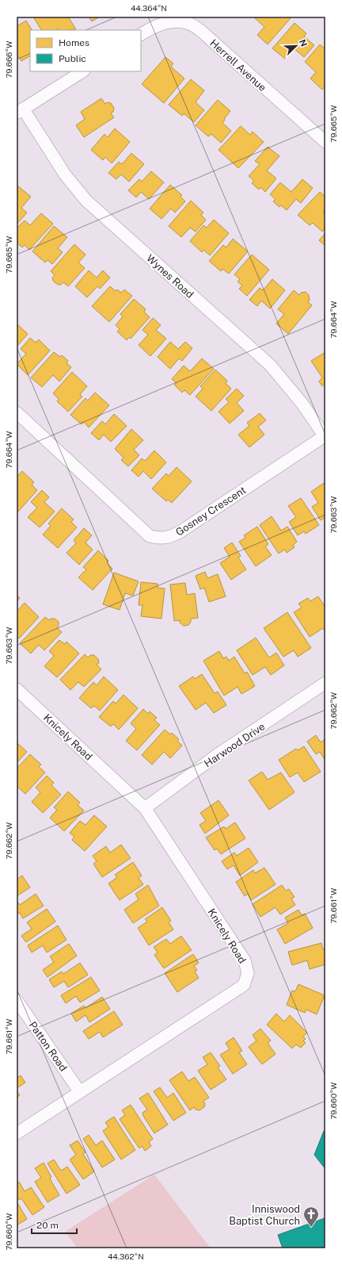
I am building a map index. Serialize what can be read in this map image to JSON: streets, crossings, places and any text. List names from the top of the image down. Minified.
{"streets":{"street":["Herrell Avenue","Wynes Road","Gosney Crescent","Knicely Road","Harwood Drive","Patton Road"]},"crossings":[["Wynes Road","Gosney Crescent"],["Knicely Road","Harwood Drive"],["Knicely Road","Patton Road"]],"places":{"church":["Inniswood Baptist Church"]},"legend":["Homes","Public"],"scale_bar":"20 m","north":"top right","coordinates":["44.364°N","79.666°W","79.665°W","79.664°W","79.663°W","79.662°W","79.661°W","79.660°W","44.362°N"]}
